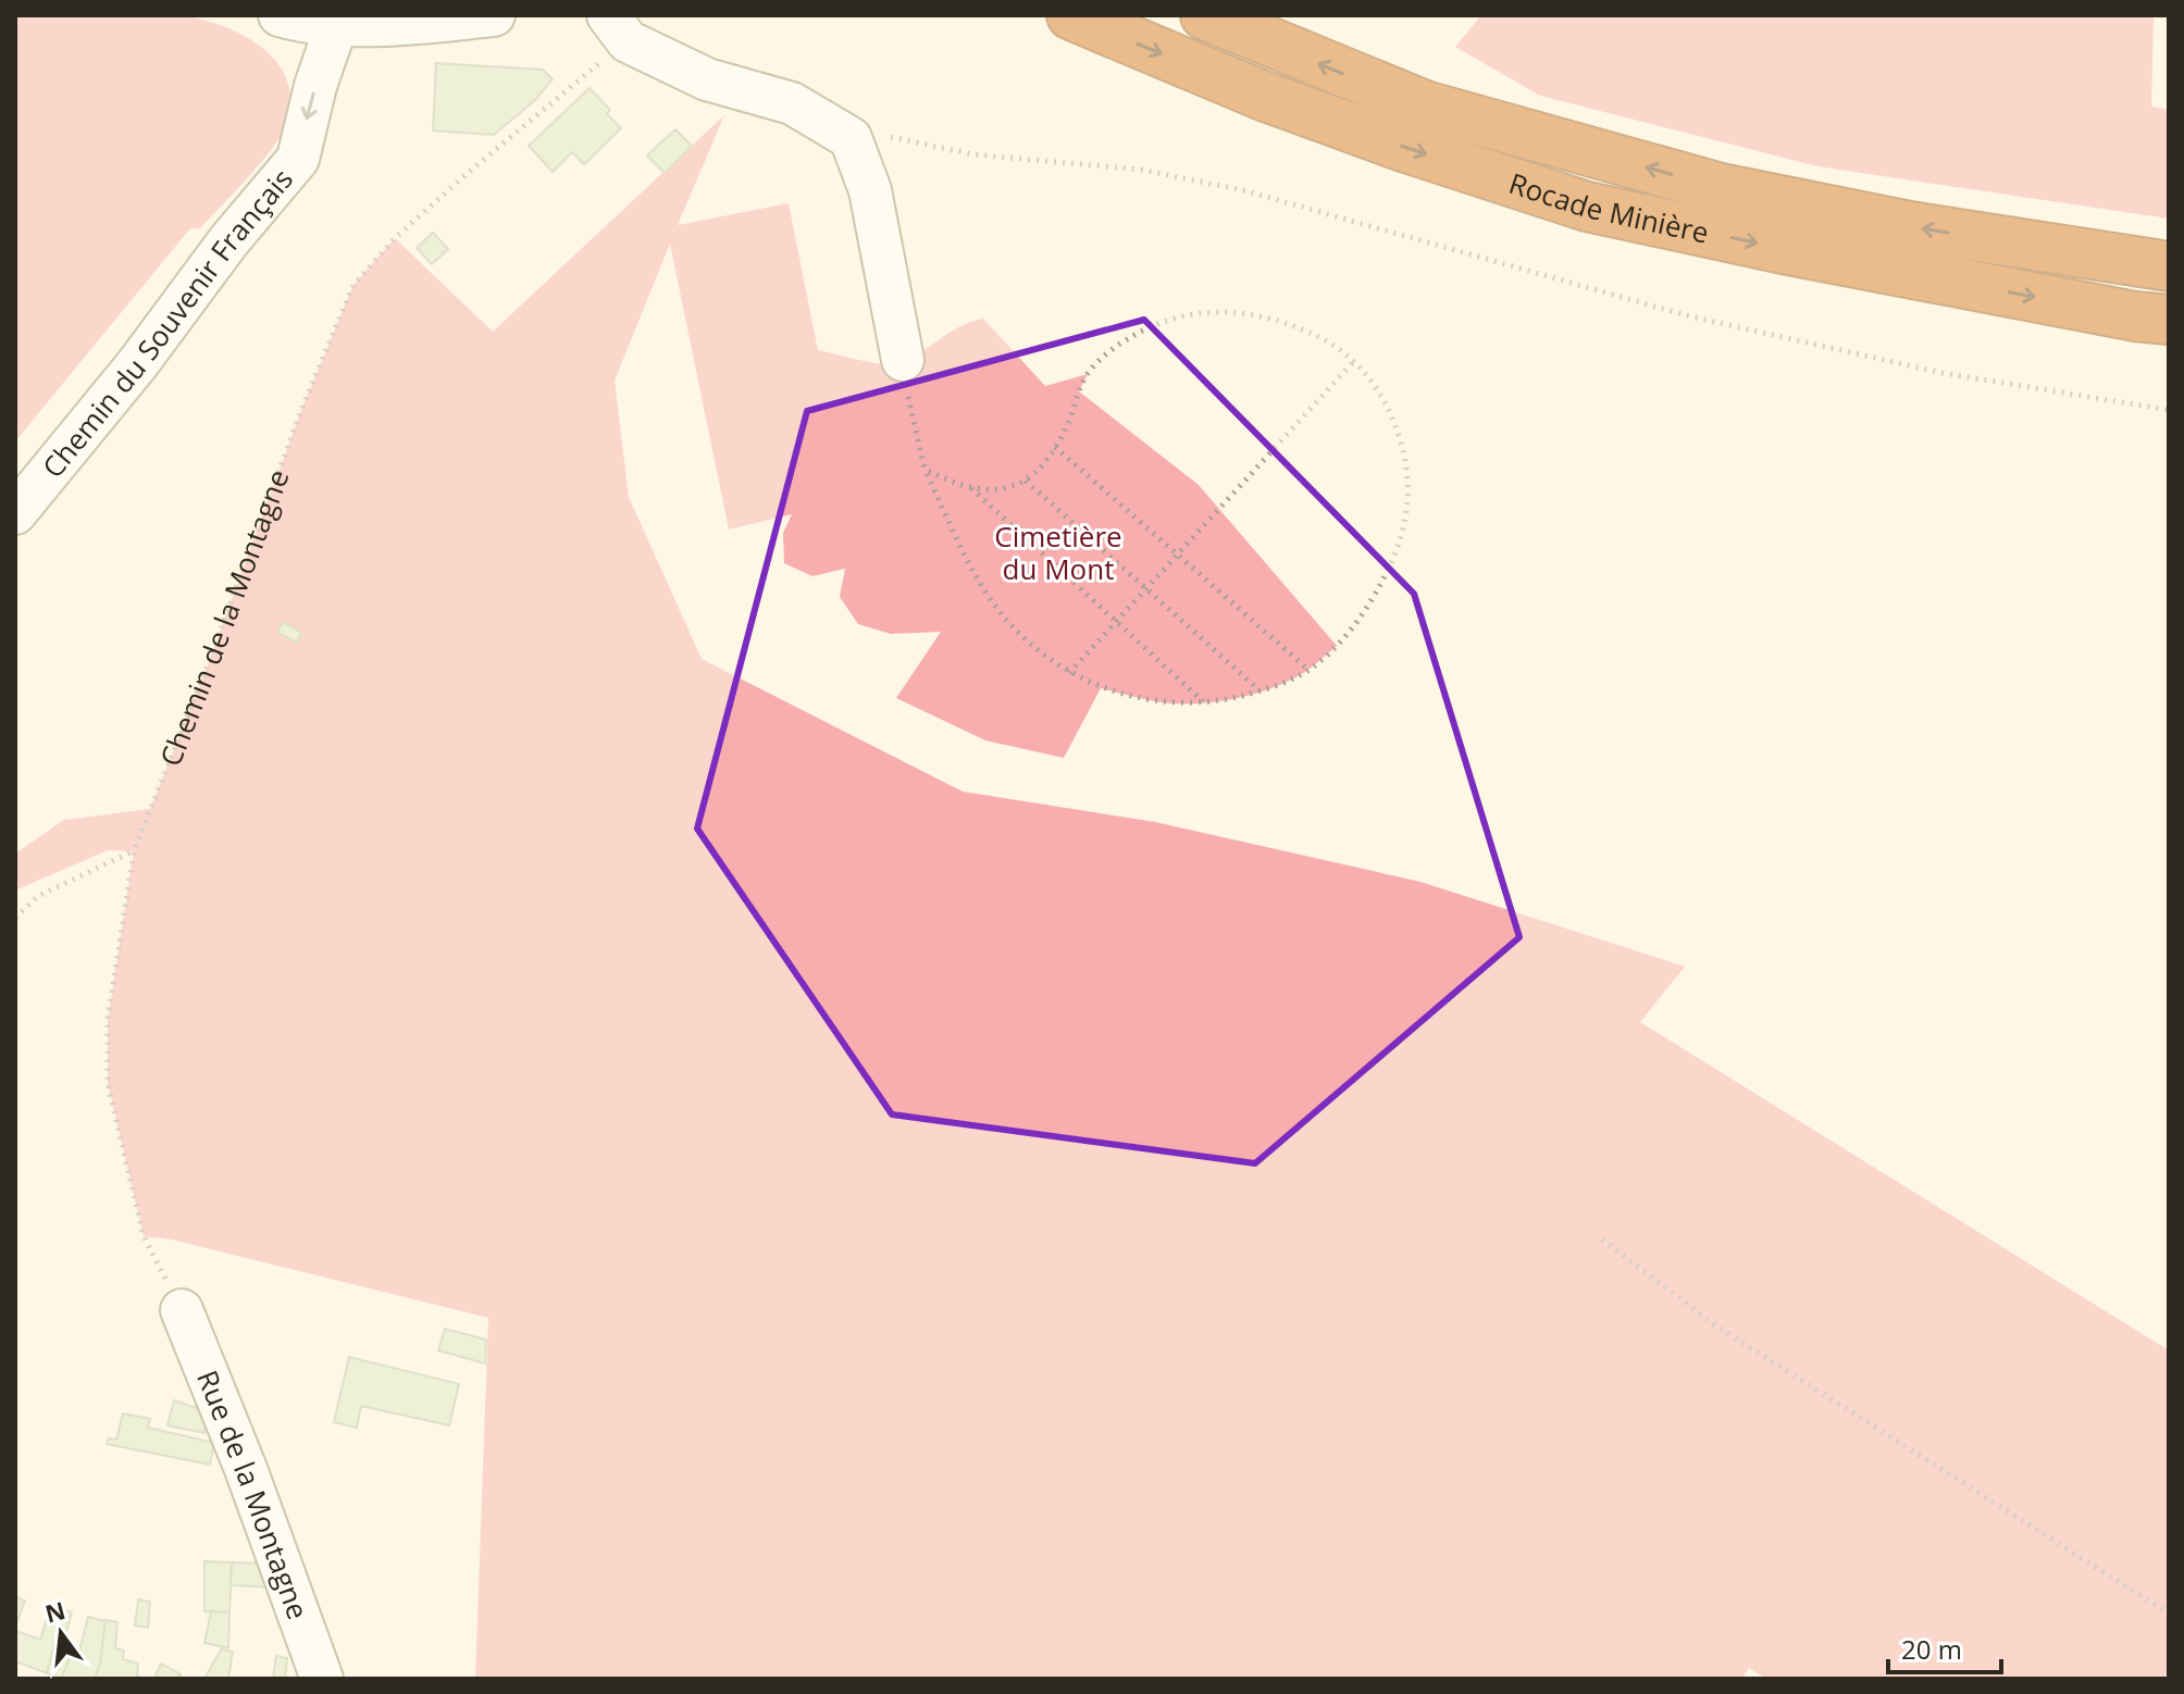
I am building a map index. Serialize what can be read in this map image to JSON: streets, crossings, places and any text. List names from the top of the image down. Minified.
{"streets":{"highway":["Rocade Minière"],"street":["Chemin du Souvenir Français","Rue de la Montagne"],"path":["Chemin de la Montagne"]},"crossings":[["Chemin de la Montagne","Rue de la Montagne"]],"one_way":["Chemin du Souvenir Français"],"parks":["Cimetière du Mont"],"scale_bar":"20 m","north":"top"}
